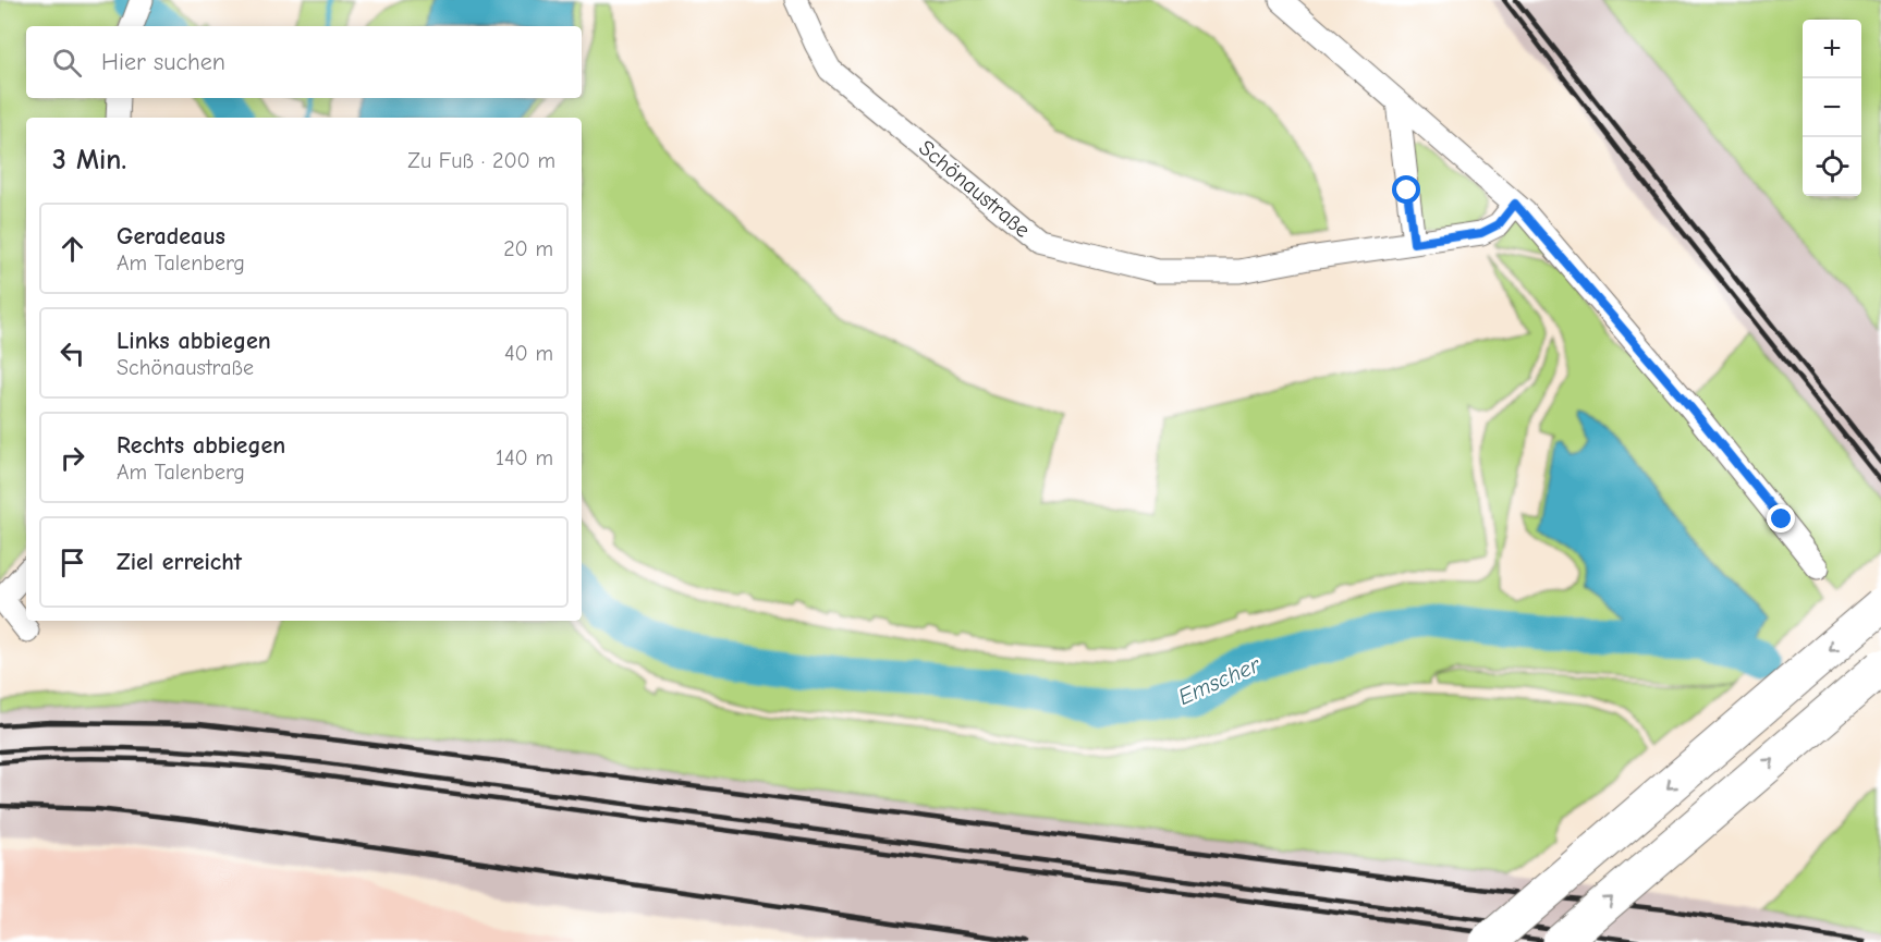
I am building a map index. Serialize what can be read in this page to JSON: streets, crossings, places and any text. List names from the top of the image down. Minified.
{"streets":{"street":["Schönaustraße"]},"water":["Emscher"],"page":{"map_buttons":["+","−"],"search":"Hier suchen","heading":["3 Min.","Zu Fuß · 200 m"],"list":[["Geradeaus","Am Talenberg","20 m"],["Links abbiegen","Schönaustraße","40 m"],["Rechts abbiegen","Am Talenberg","140 m"],"Ziel erreicht"]}}
